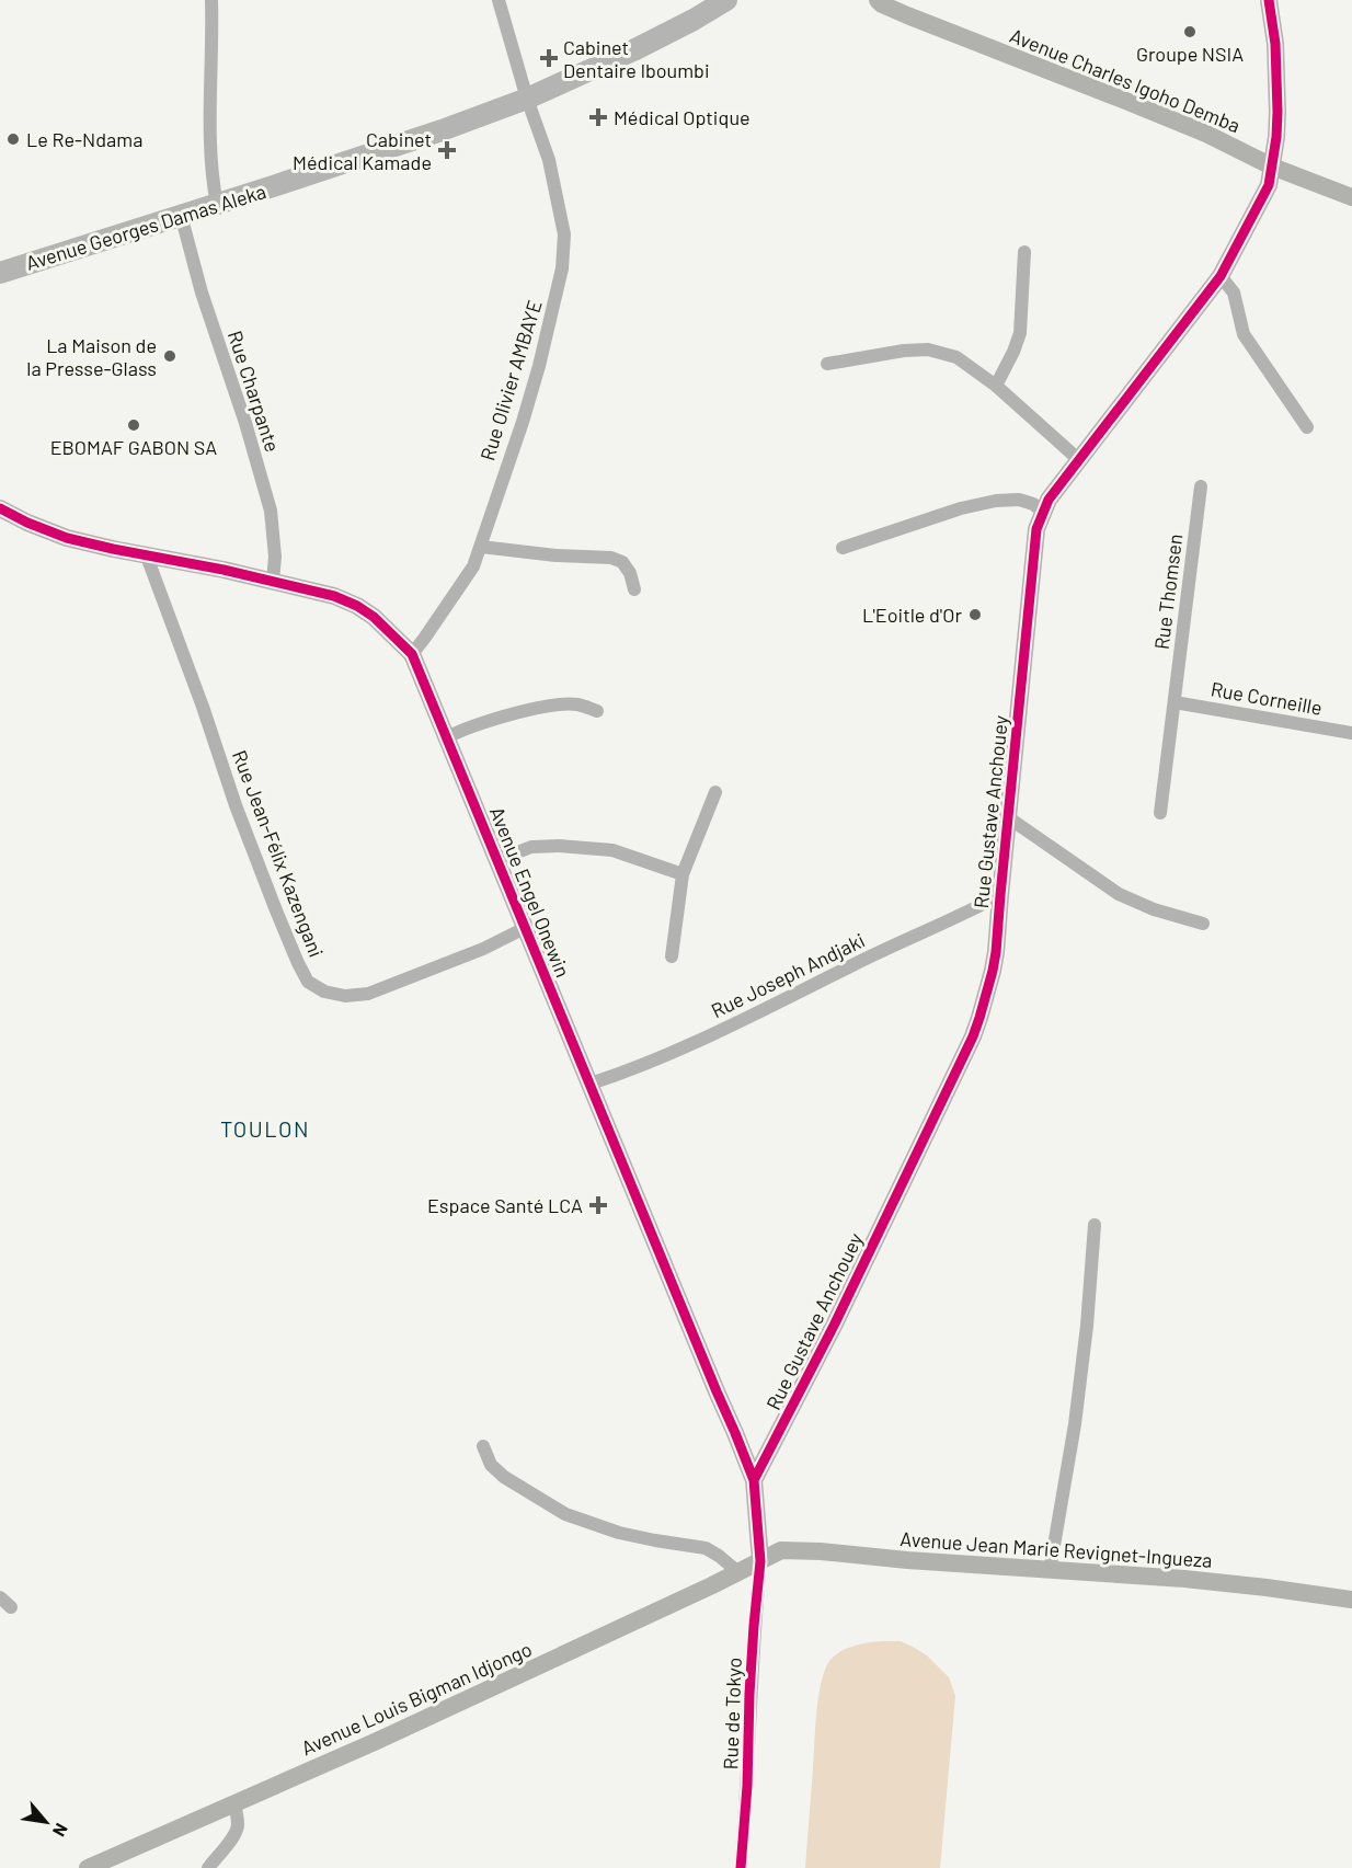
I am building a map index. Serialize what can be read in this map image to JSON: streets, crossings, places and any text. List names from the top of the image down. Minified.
{"streets":{"main road":["Avenue Georges Damas Aleka"],"street":["Avenue Charles Igoho Demba","Rue Olivier AMBAYE","Rue Charpante","Rue Thomsen","Rue Corneille","Rue Gustave Anchouey","Rue Jean-Félix Kazengani","Avenue Engel Onewin","Rue Joseph Andjaki","Avenue Jean Marie Revignet-Ingueza","Avenue Louis Bigman Idjongo","Rue de Tokyo"]},"crossings":[["Avenue Charles Igoho Demba","Rue Gustave Anchouey"],["Avenue Georges Damas Aleka","Rue Olivier AMBAYE"],["Avenue Georges Damas Aleka","Rue Charpante"],["Rue Olivier AMBAYE","Avenue Engel Onewin"],["Rue Charpante","Avenue Engel Onewin"],["Rue Thomsen","Rue Corneille"],["Rue Gustave Anchouey","Avenue Engel Onewin"],["Rue Gustave Anchouey","Rue Joseph Andjaki"],["Rue Jean-Félix Kazengani","Avenue Engel Onewin"],["Avenue Engel Onewin","Rue Joseph Andjaki"],["Avenue Engel Onewin","Avenue Jean Marie Revignet-Ingueza"],["Avenue Engel Onewin","Avenue Louis Bigman Idjongo"],["Avenue Engel Onewin","Rue de Tokyo"],["Avenue Jean Marie Revignet-Ingueza","Avenue Louis Bigman Idjongo"],["Avenue Jean Marie Revignet-Ingueza","Rue de Tokyo"],["Avenue Louis Bigman Idjongo","Rue de Tokyo"]],"districts":["TOULON"],"places":{"other":["Groupe NSIA","Le Re-Ndama","La Maison de la Presse-Glass","EBOMAF GABON SA","L'Eoitle d'Or"],"health":["Cabinet Dentaire Iboumbi","Médical Optique","Cabinet Médical Kamade","Espace Santé LCA"]},"north":"bottom right"}
